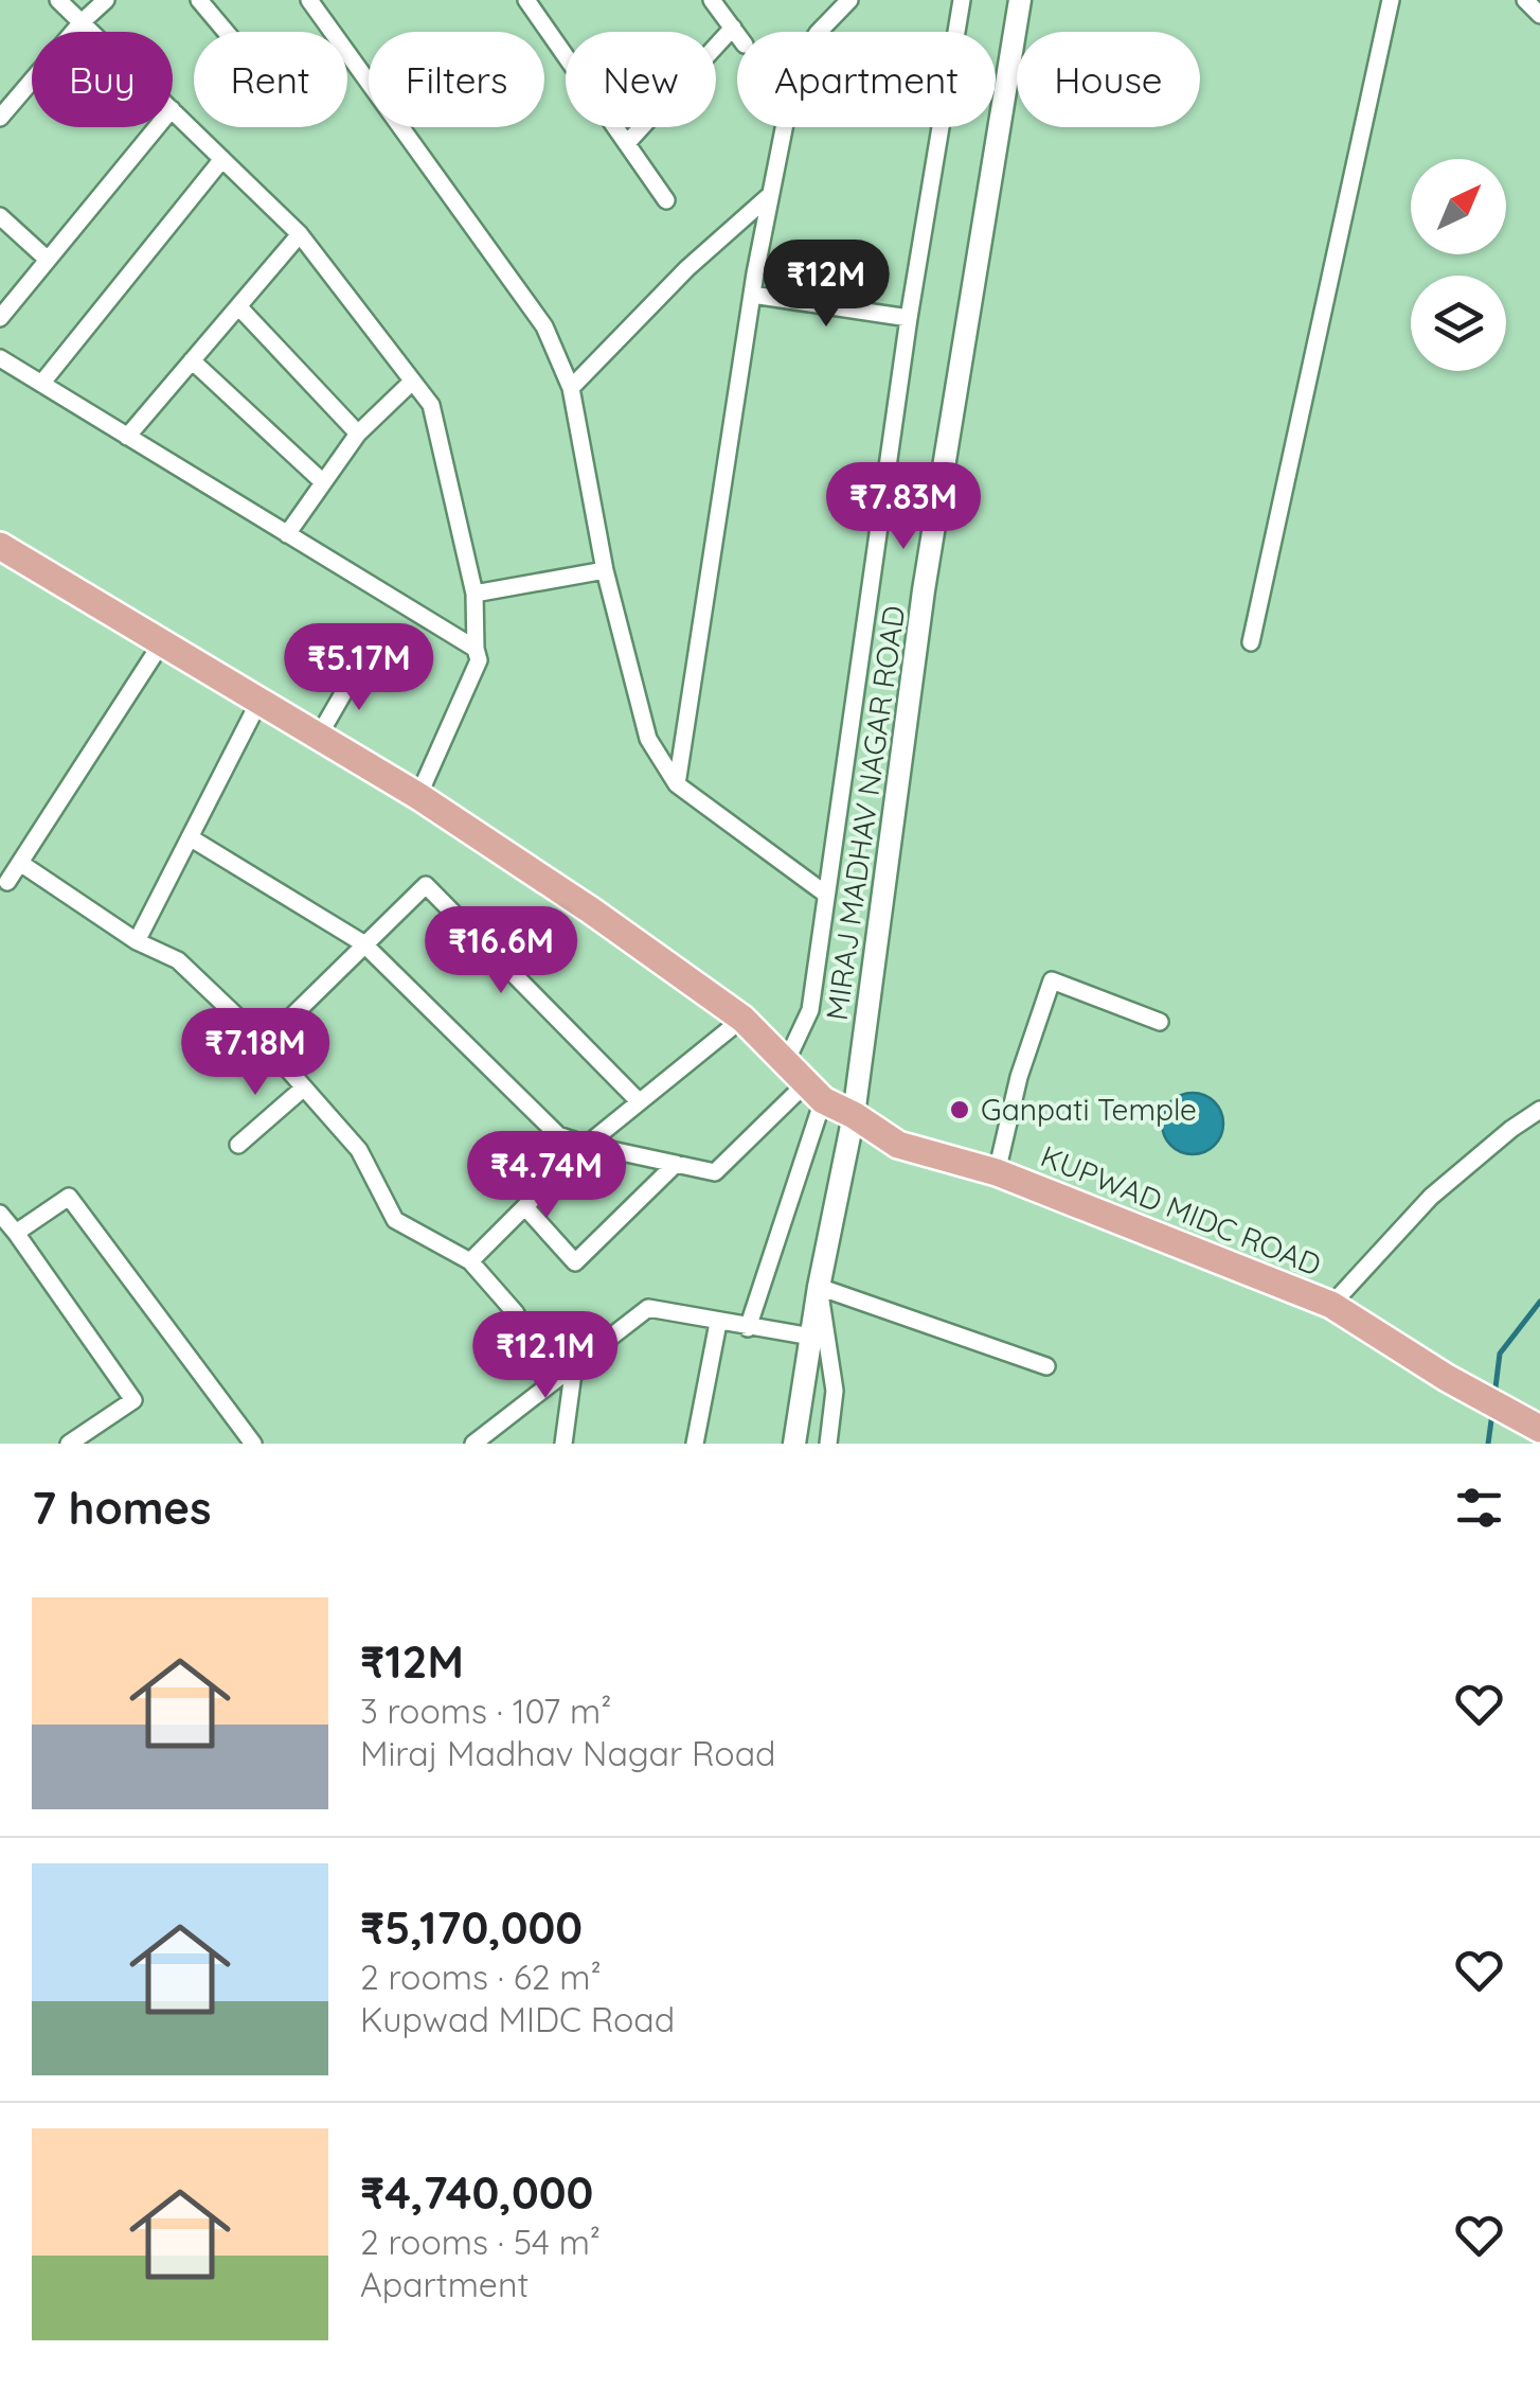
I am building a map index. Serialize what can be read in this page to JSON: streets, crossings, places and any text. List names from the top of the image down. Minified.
{"streets":{"main road":["KUPWAD MIDC ROAD"],"street":["MIRAJ MADHAV NAGAR ROAD"]},"crossings":[["MIRAJ MADHAV NAGAR ROAD","KUPWAD MIDC ROAD"]],"places":["Ganpati Temple"],"north":"top right","page":{"chip":["Buy","Rent","Filters","New","Apartment","House"],"price":["₹12M","₹7.83M","₹5.17M","₹16.6M","₹7.18M","₹4.74M","₹12.1M"],"heading":"7 homes","list":[{"name":"₹12M","note":"3 rooms · 107 m² · Miraj Madhav Nagar Road"},{"name":"₹5,170,000","note":"2 rooms · 62 m² · Kupwad MIDC Road"},{"name":"₹4,740,000","note":"2 rooms · 54 m² · Apartment"}]}}
